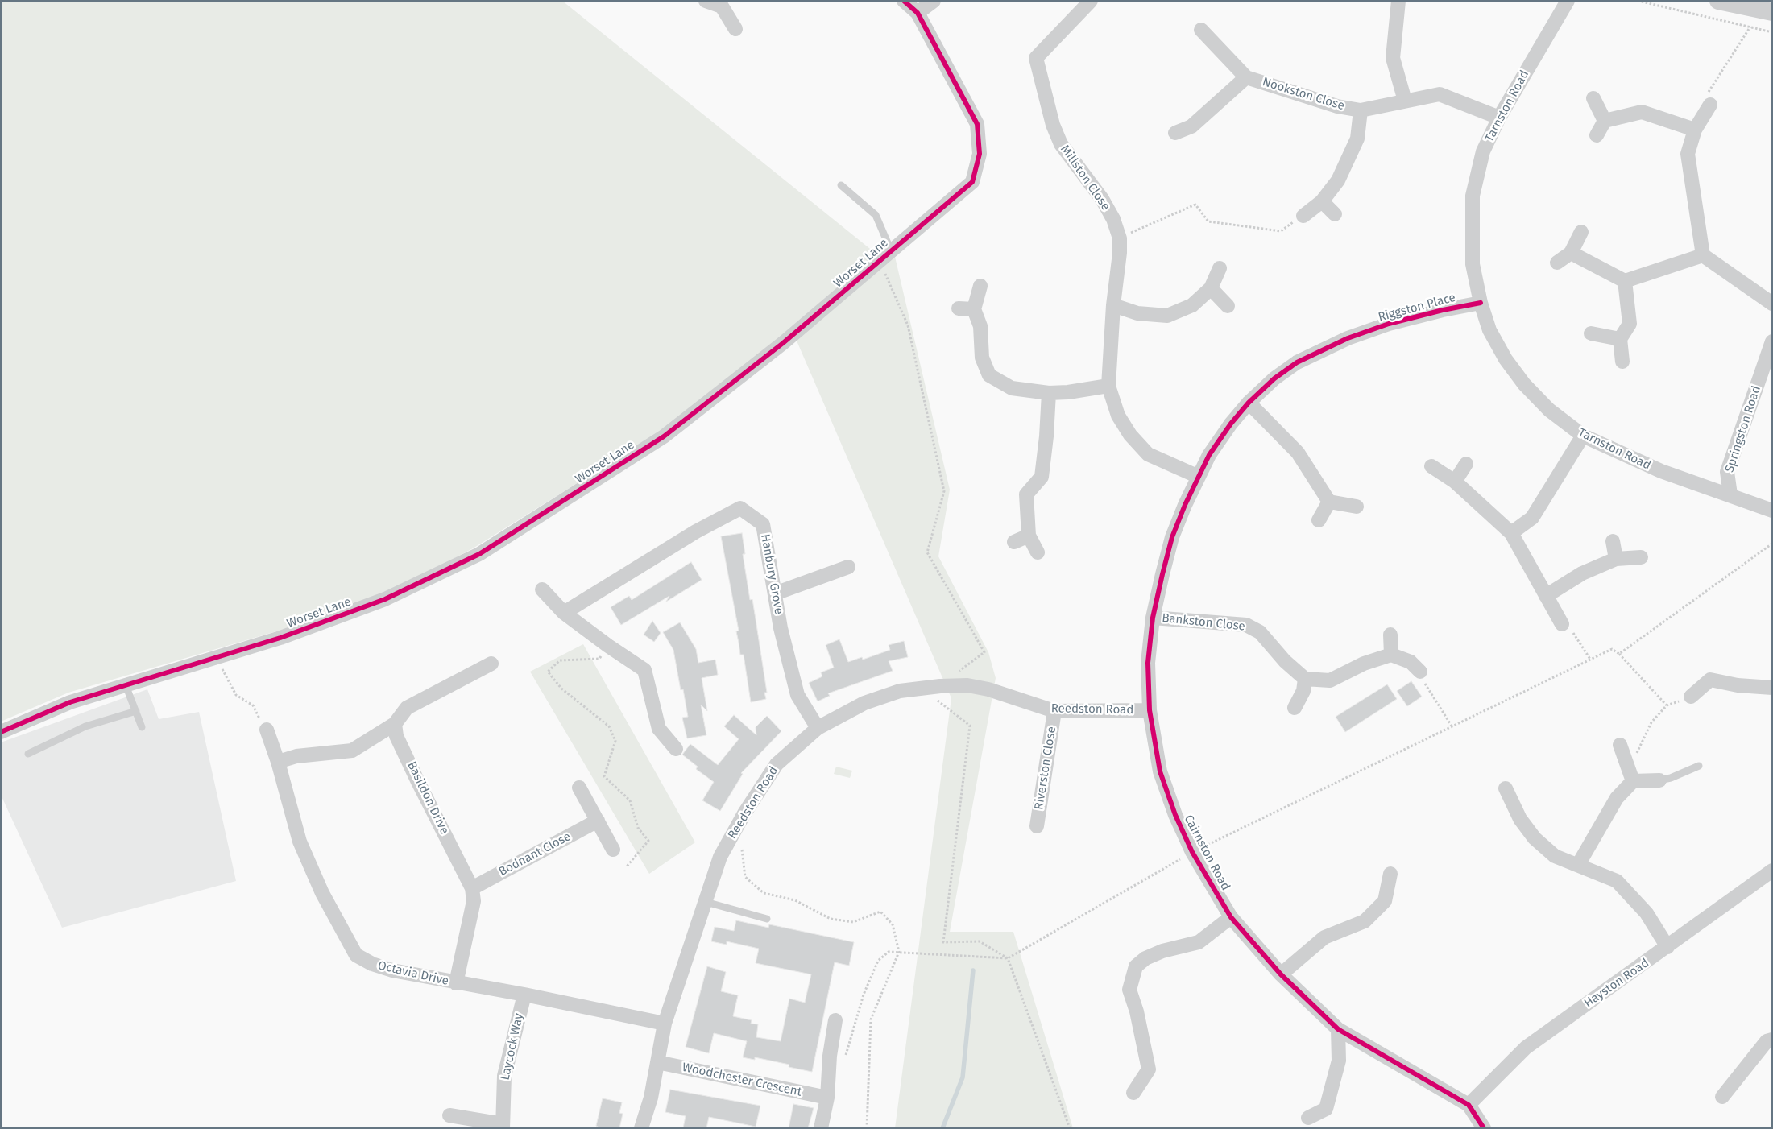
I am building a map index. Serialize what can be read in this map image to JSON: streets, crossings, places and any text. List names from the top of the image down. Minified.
{"streets":{"street":["Nookston Close","Tarnston Road","Millston Close","Worset Lane","Riggston Place","Springston Road","Hanbury Grove","Bankston Close","Reedston Road","Riverston Close","Basildon Drive","Cairnston Road","Bodnant Close","Octavia Drive","Hayston Road","Laycock Way","Woodchester Crescent"]},"crossings":[["Nookston Close","Tarnston Road"],["Tarnston Road","Riggston Place"],["Tarnston Road","Springston Road"],["Millston Close","Cairnston Road"],["Riggston Place","Cairnston Road"],["Hanbury Grove","Reedston Road"],["Bankston Close","Cairnston Road"],["Reedston Road","Riverston Close"],["Reedston Road","Cairnston Road"],["Reedston Road","Octavia Drive"],["Reedston Road","Woodchester Crescent"],["Basildon Drive","Bodnant Close"],["Basildon Drive","Octavia Drive"],["Cairnston Road","Hayston Road"],["Octavia Drive","Laycock Way"]]}
